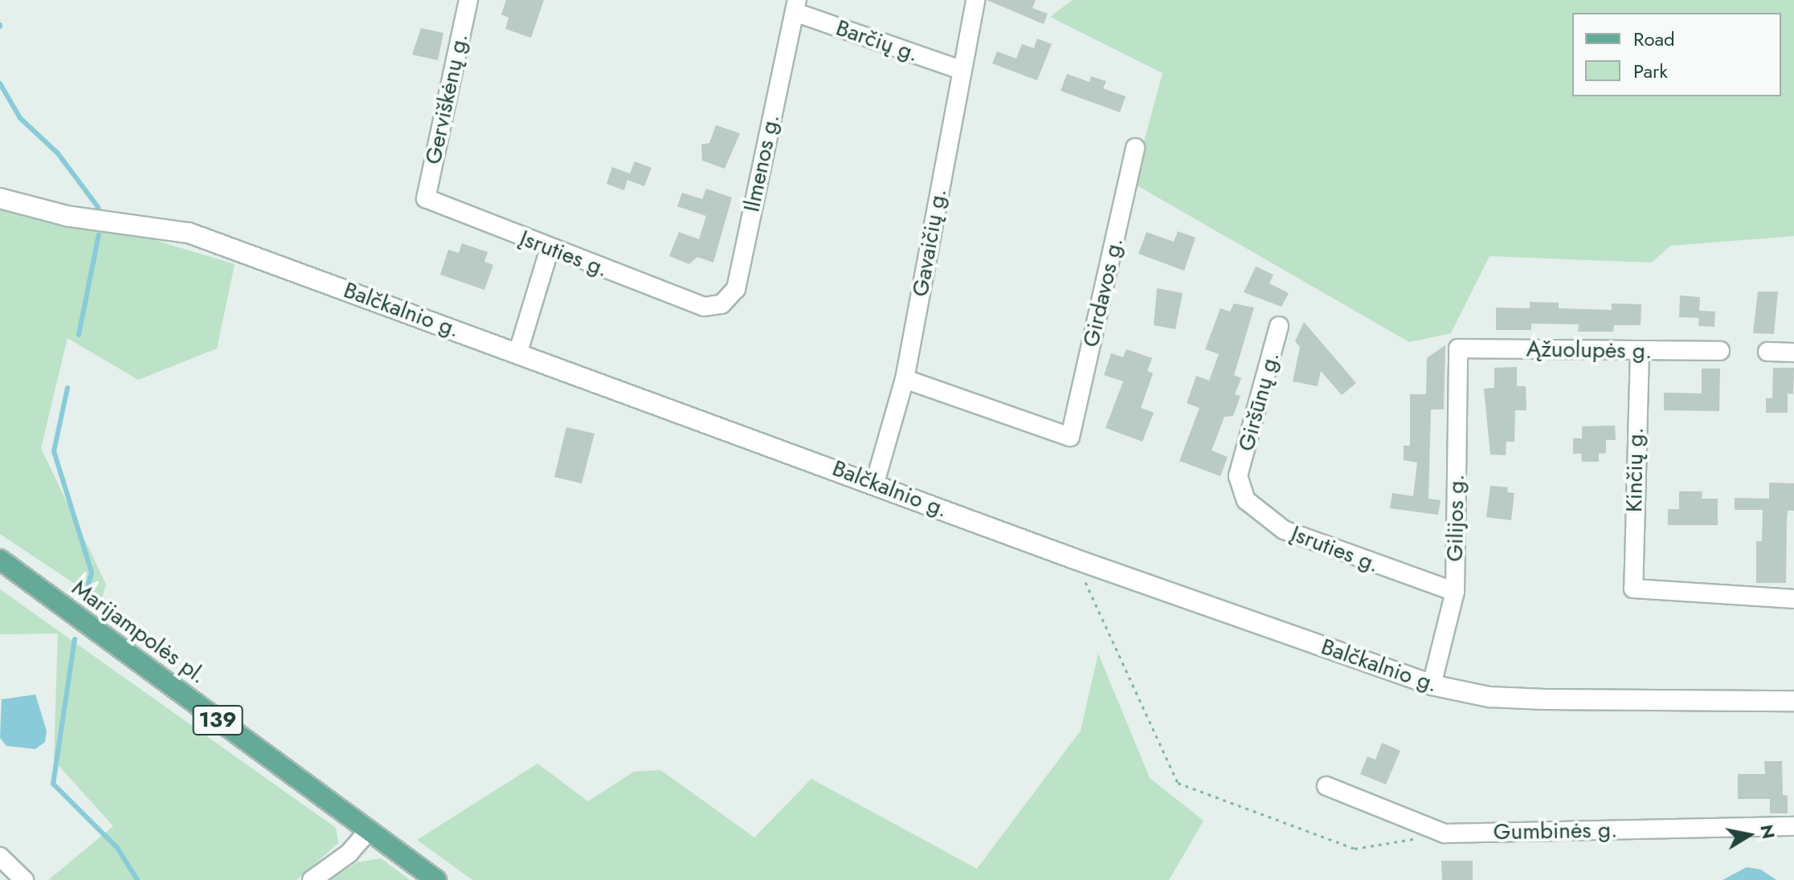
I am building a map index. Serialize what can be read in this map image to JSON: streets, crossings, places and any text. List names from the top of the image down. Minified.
{"streets":{"main road":["Marijampolės pl.","139"],"street":["Barčių g.","Gerviškėnų g.","Ilmenos g.","Gavaičių g.","Įsruties g.","Girdavos g.","Balčkalnio g.","Ąžuolupės g.","Giršūnų g.","Kinčių g.","Gilijos g.","Gumbinės g."]},"crossings":[["Barčių g.","Ilmenos g."],["Barčių g.","Gavaičių g."],["Gerviškėnų g.","Įsruties g."],["Ilmenos g.","Įsruties g."],["Gavaičių g.","Girdavos g."],["Gavaičių g.","Balčkalnio g."],["Įsruties g.","Giršūnų g."],["Įsruties g.","Gilijos g."],["Balčkalnio g.","Gilijos g."],["Ąžuolupės g.","Kinčių g."],["Ąžuolupės g.","Gilijos g."]],"legend":["Road","Park"],"north":"right"}
